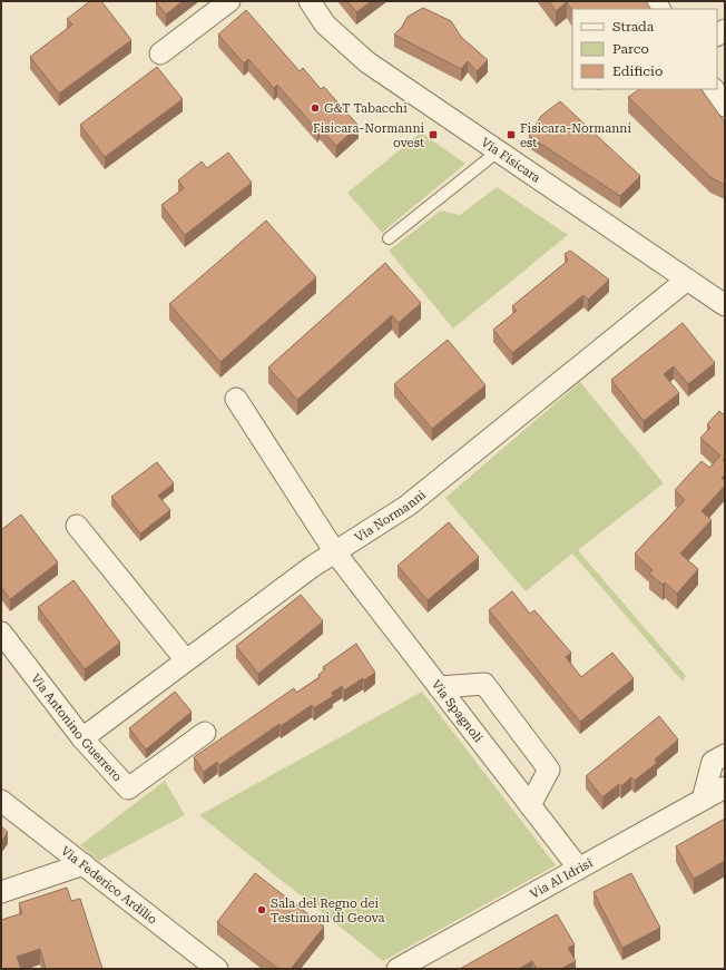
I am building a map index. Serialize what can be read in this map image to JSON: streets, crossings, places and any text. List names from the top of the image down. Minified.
{"streets":{"street":["Via Fisicara","Via Normanni","Via Spagnoli","Via Antonino Guerrero","Via Al Idrisi","Via Federico Ardilio"]},"crossings":[["Via Fisicara","Via Normanni"],["Via Normanni","Via Spagnoli"],["Via Normanni","Via Antonino Guerrero"],["Via Spagnoli","Via Al Idrisi"]],"places":{"other":["G&T Tabacchi","Sala del Regno dei Testimoni di Geova"],"transit":["Fisicara-Normanni ovest","Fisicara-Normanni est"]},"legend":["Strada","Parco","Edificio"]}
